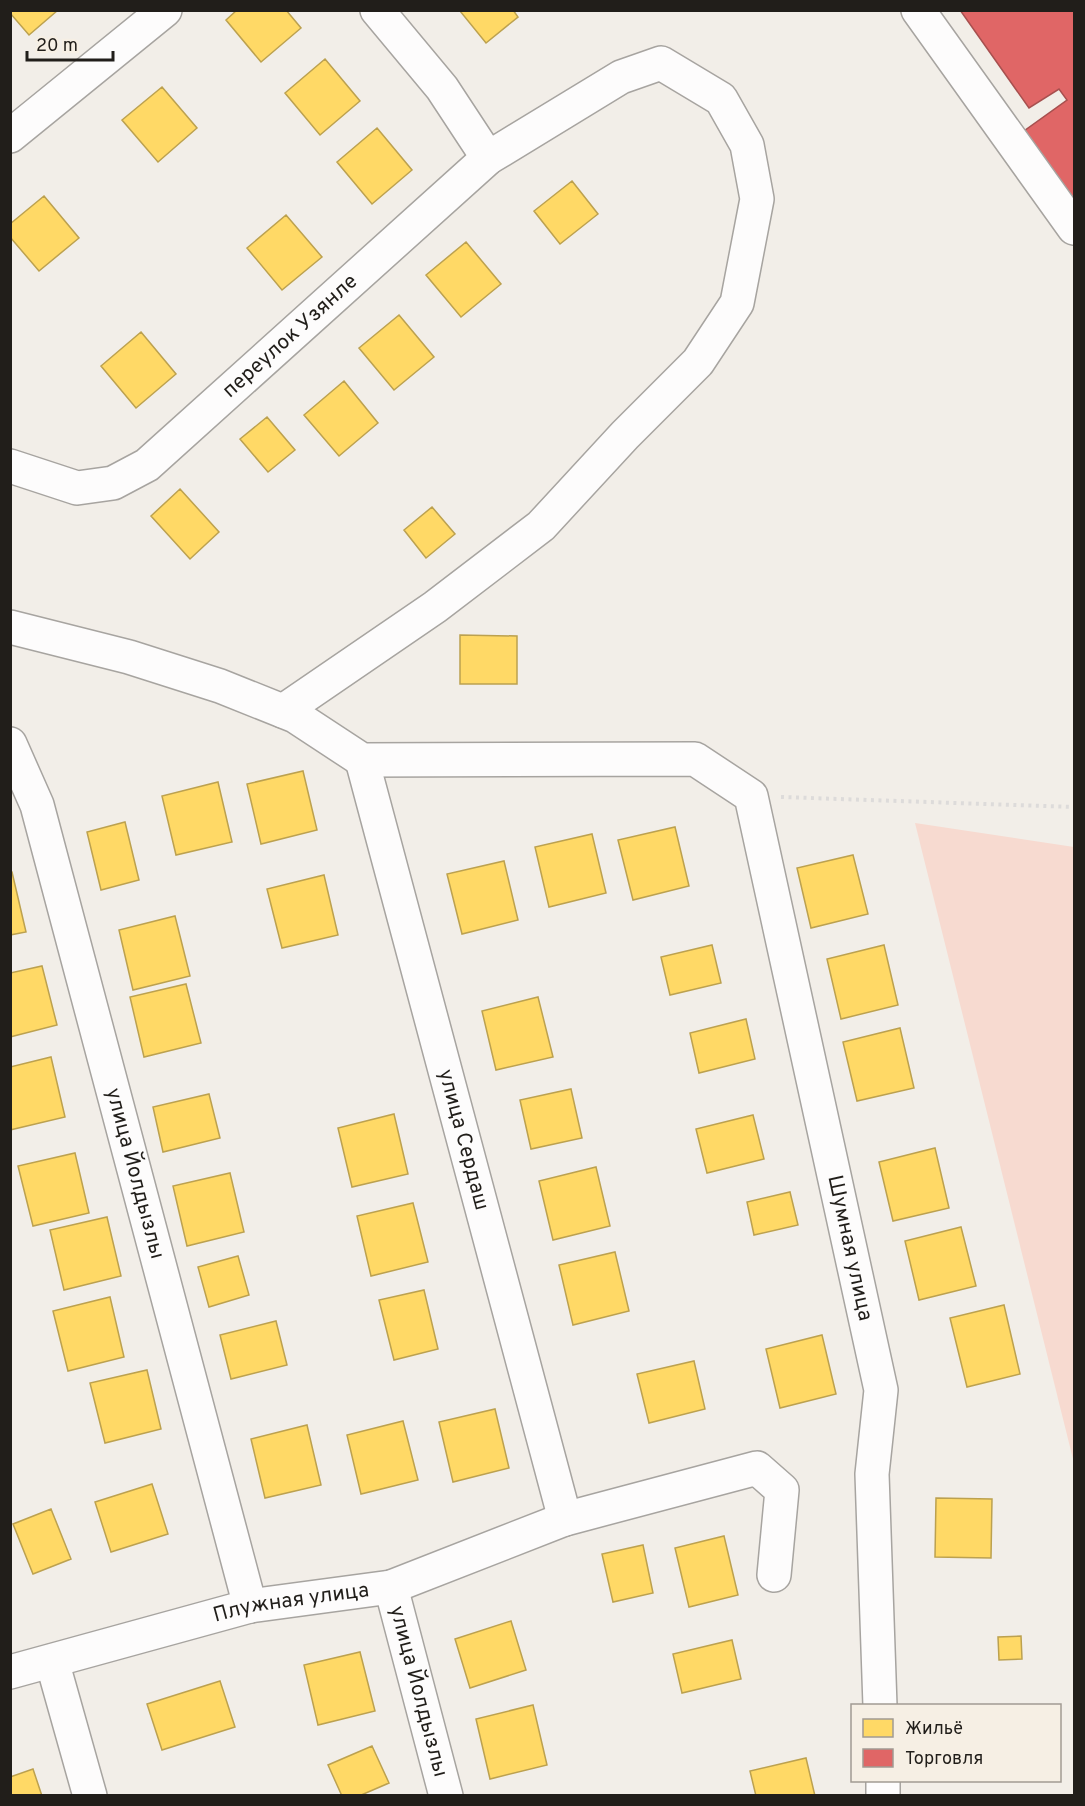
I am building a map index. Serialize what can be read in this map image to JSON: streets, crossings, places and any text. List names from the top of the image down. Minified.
{"streets":{"street":["переулок Узянле","улица Сердаш","улица Йолдызлы","Шумная улица","Плужная улица"]},"crossings":[["улица Сердаш","Плужная улица"],["улица Йолдызлы","Плужная улица"]],"legend":["Жильё","Торговля"],"scale_bar":"20 m"}
